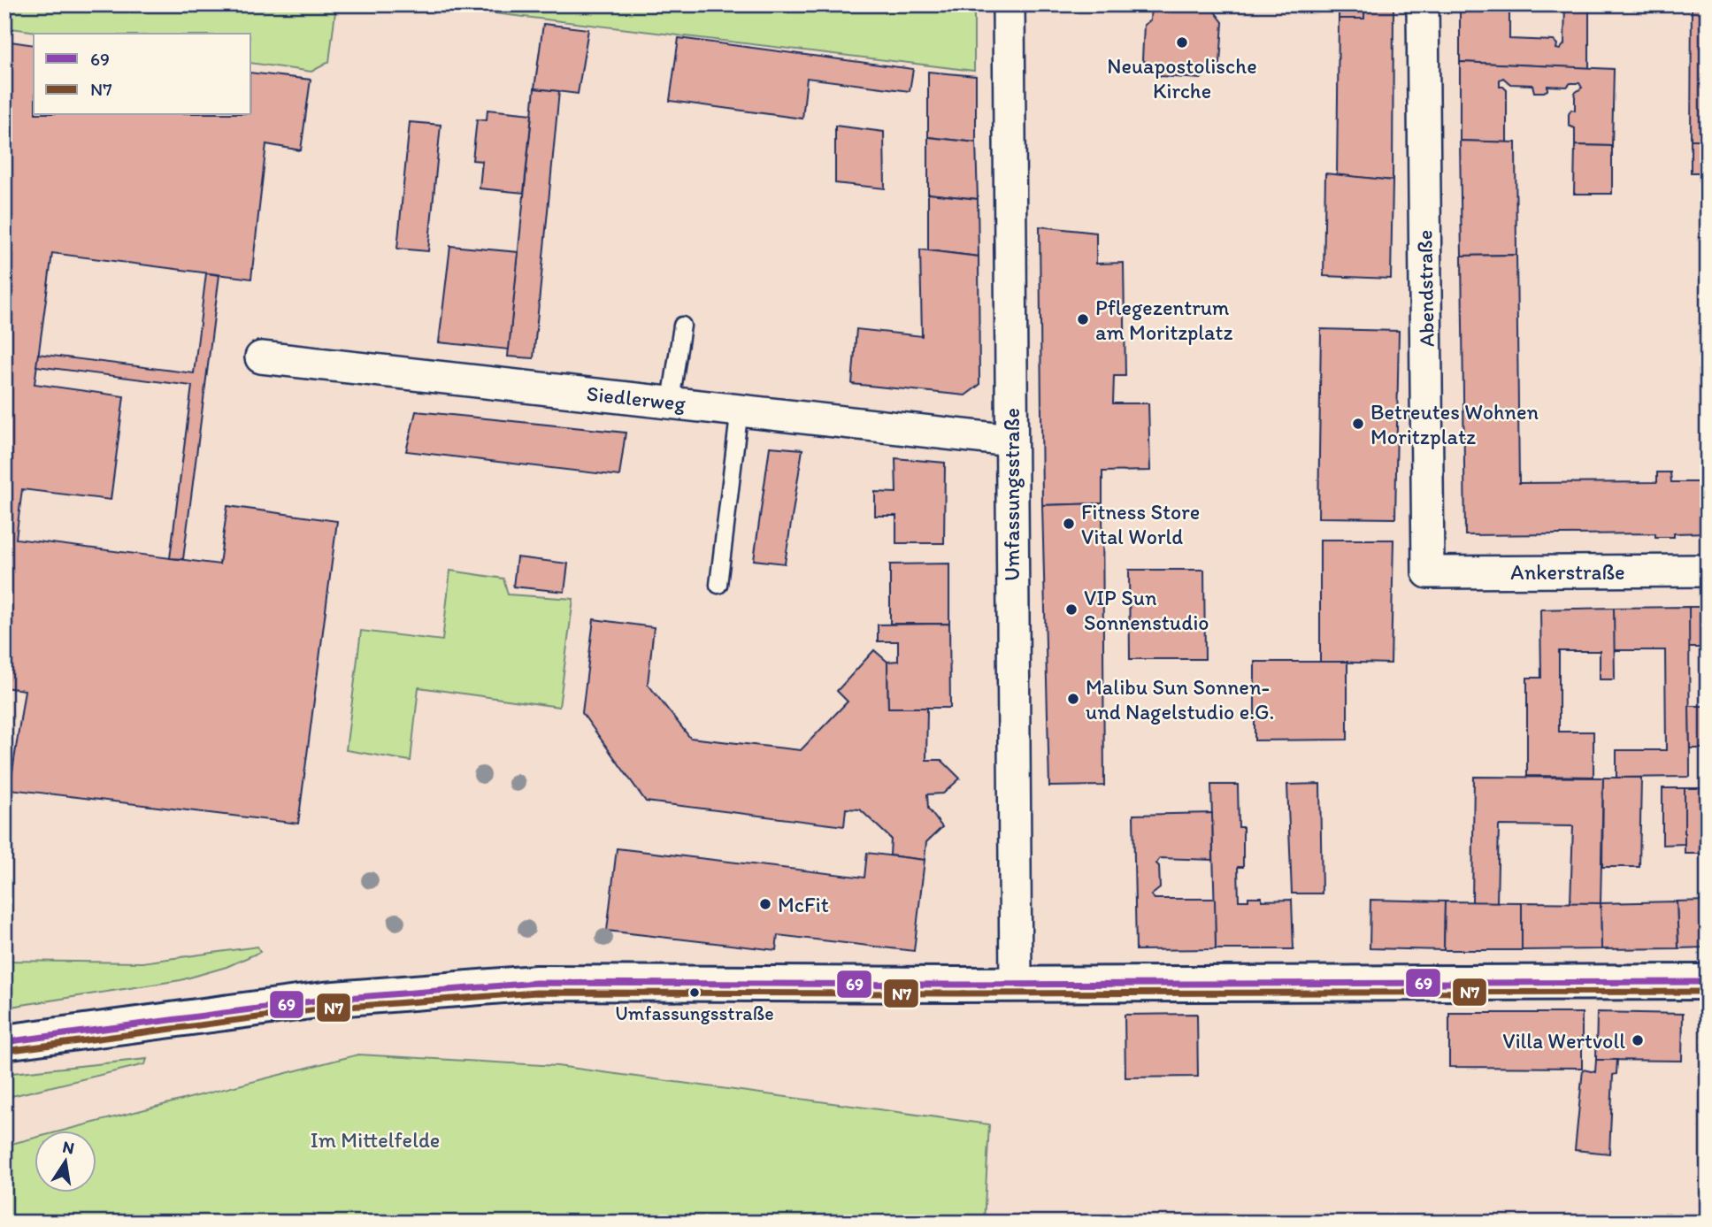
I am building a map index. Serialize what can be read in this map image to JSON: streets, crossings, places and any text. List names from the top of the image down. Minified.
{"streets":{"street":["Abendstraße","Siedlerweg","Umfassungsstraße","Ankerstraße"]},"crossings":[["Abendstraße","Ankerstraße"],["Siedlerweg","Umfassungsstraße"]],"parks":["Im Mittelfelde"],"places":["Neuapostolische Kirche","Pflegezentrum am Moritzplatz","Betreutes Wohnen Moritzplatz","Fitness Store Vital World","VIP Sun Sonnenstudio","Malibu Sun Sonnen- und Nagelstudio e.G.","McFit","Umfassungsstraße","Villa Wertvoll"],"lines":["transit line 69","transit line N7"],"legend":["69","N7"],"north":"top"}
